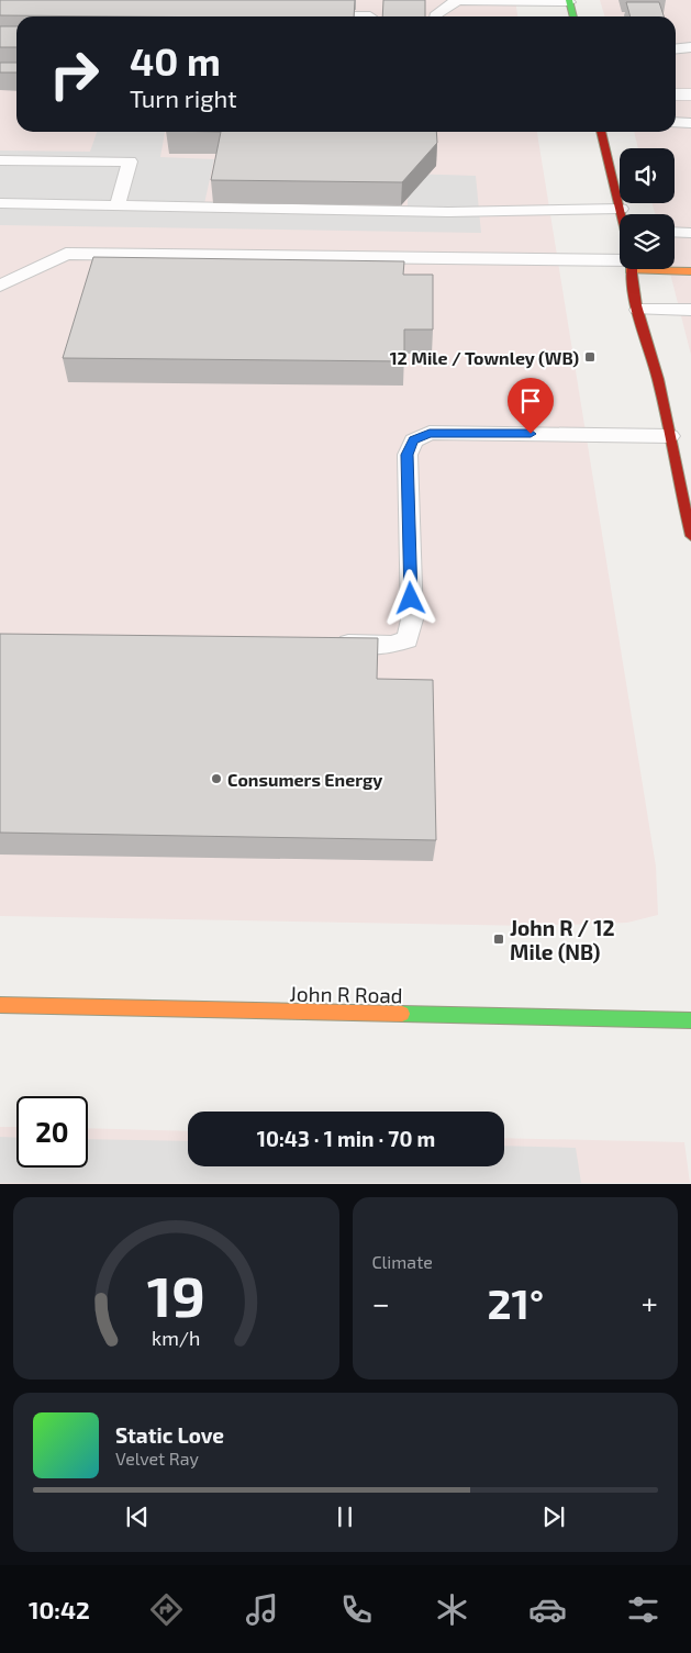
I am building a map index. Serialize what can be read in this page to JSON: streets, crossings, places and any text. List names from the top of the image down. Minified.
{"streets":{"main road":["John R Road"]},"places":{"transit":["12 Mile / Townley (WB)","John R / 12 Mile (NB)"],"other":["Consumers Energy"]},"page":{"turn":["40 m","Turn right"],"limit":"20","trip":"10:43 · 1 min · 70 m","tile":"Climate","heat":["−","21°","+"],"song":["Static Love","Velvet Ray"],"tabs":"10:42","gauge":["19","km/h"]}}
